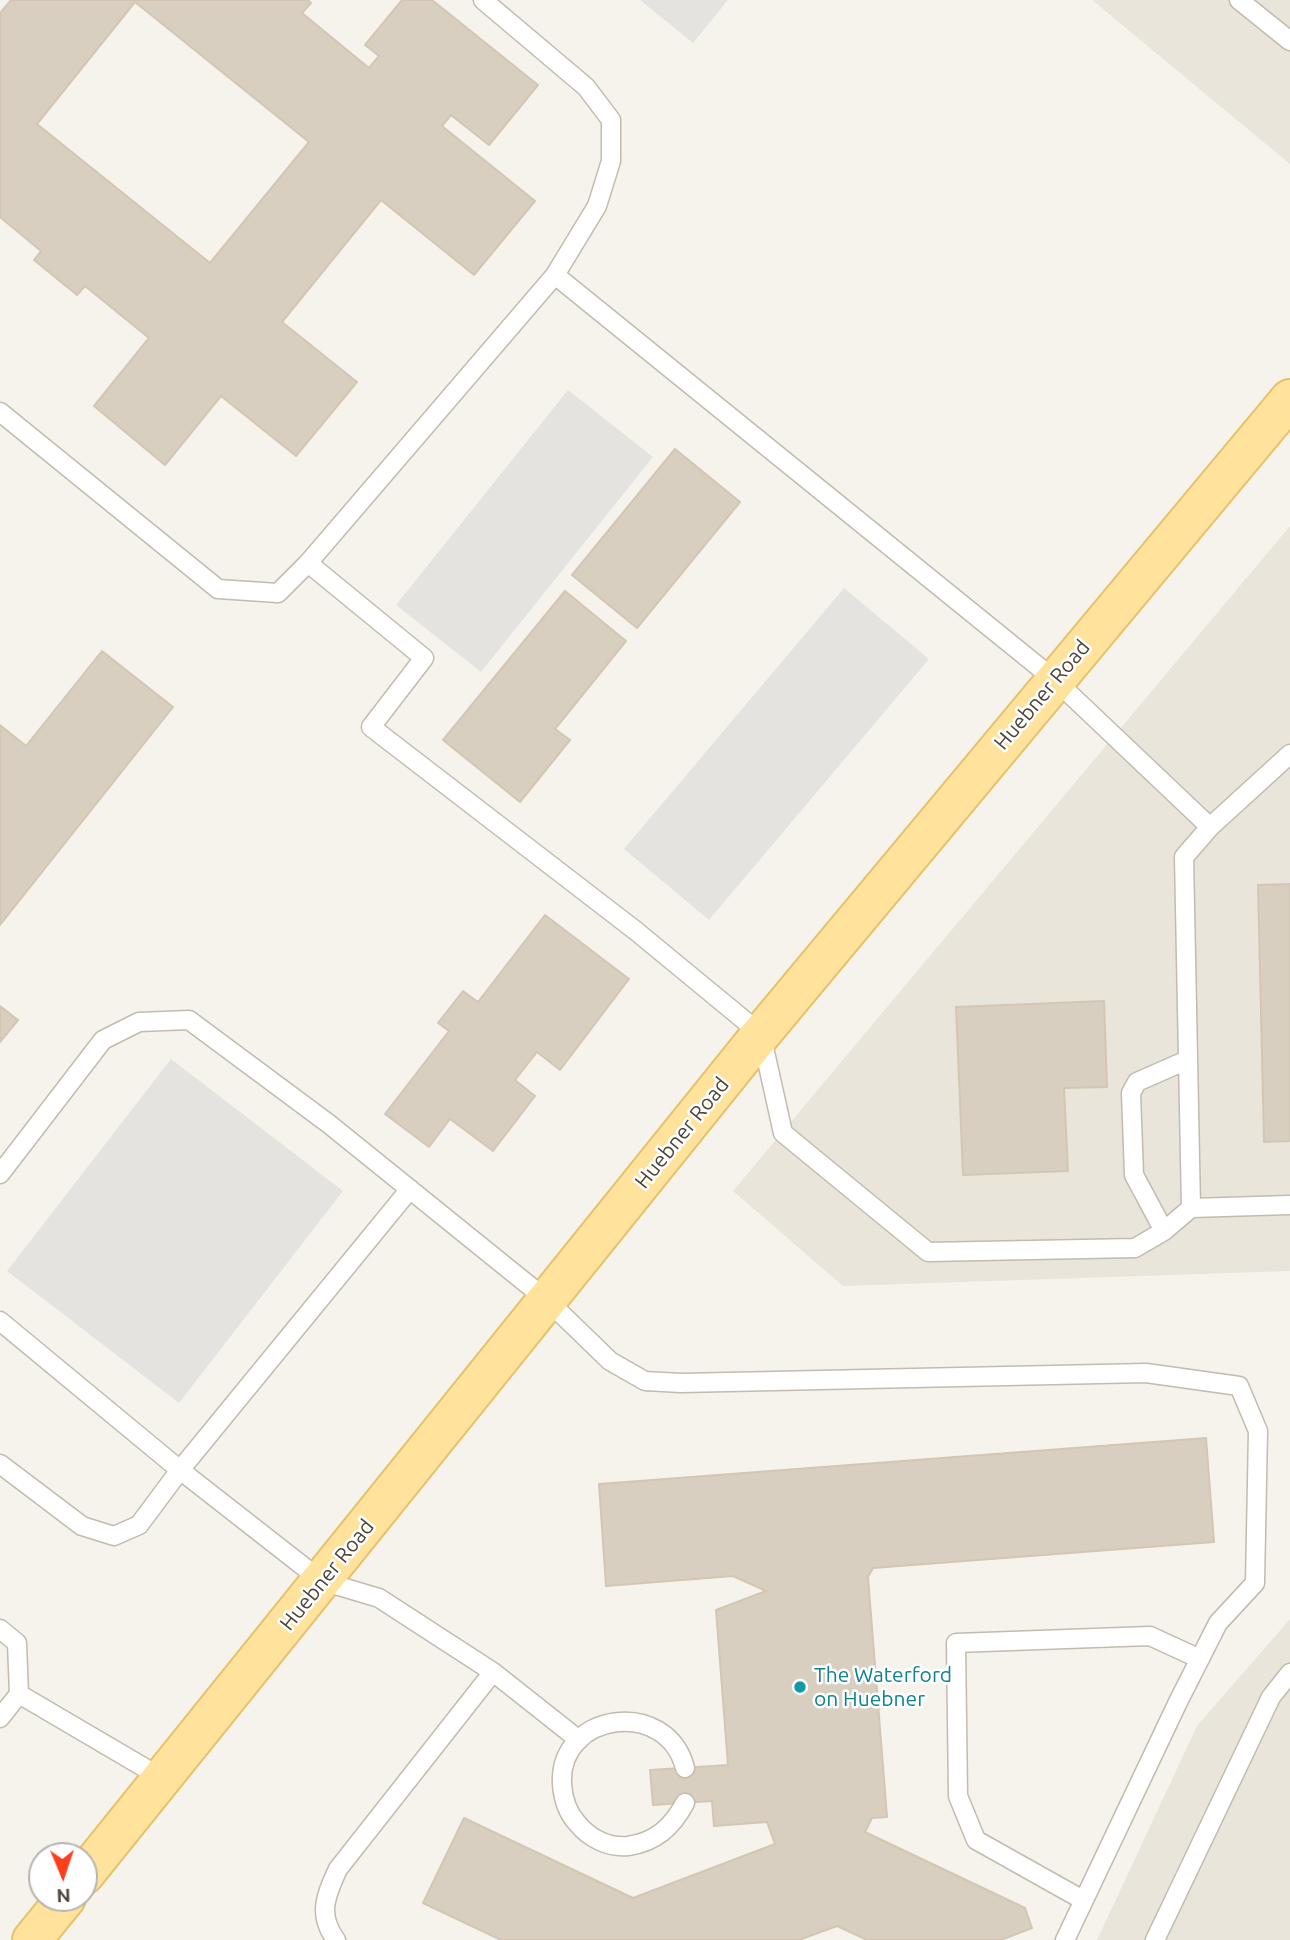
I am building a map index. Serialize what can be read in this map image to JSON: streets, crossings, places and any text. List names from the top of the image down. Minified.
{"streets":{"main road":["Huebner Road"]},"places":["The Waterford on Huebner"],"north":"bottom"}
